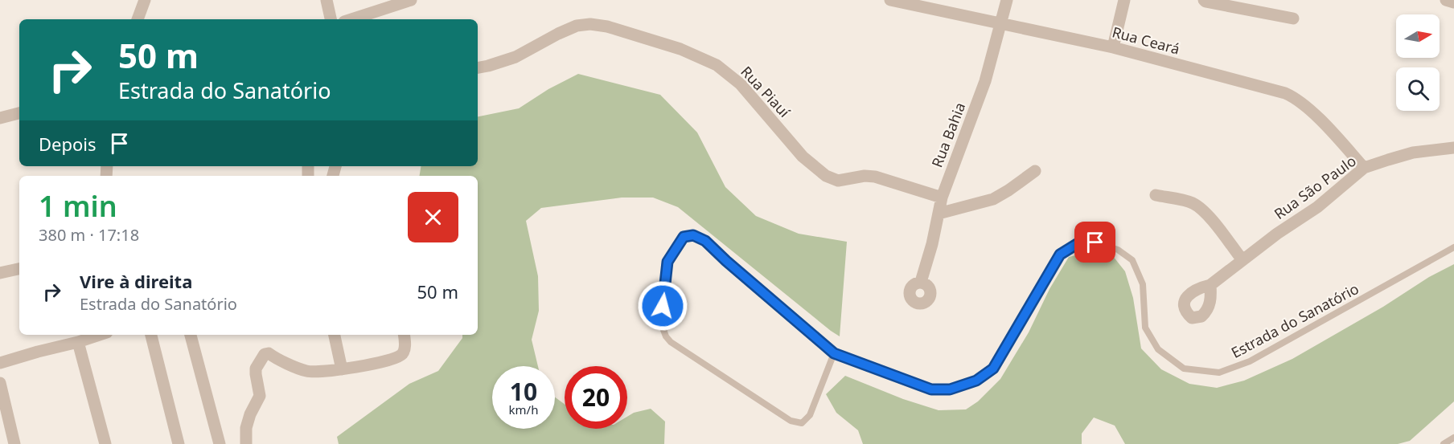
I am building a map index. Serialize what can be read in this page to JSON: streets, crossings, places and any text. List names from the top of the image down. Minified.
{"streets":{"street":["Rua Ceará","Rua Piauí","Rua Bahia","Rua São Paulo"],"lane":["Estrada do Sanatório"]},"crossings":[["Rua Ceará","Rua Bahia"],["Rua Ceará","Rua São Paulo"],["Rua Piauí","Rua Bahia"]],"north":"right","page":{"turn":["50 m","Estrada do Sanatório"],"then":"Depois","heading":["1 min","380 m · 17:18"],"list":[{"name":"Vire à direita","note":"Estrada do Sanatório","value":"50 m"}],"speed":"10 km/h","limit":"20"}}
